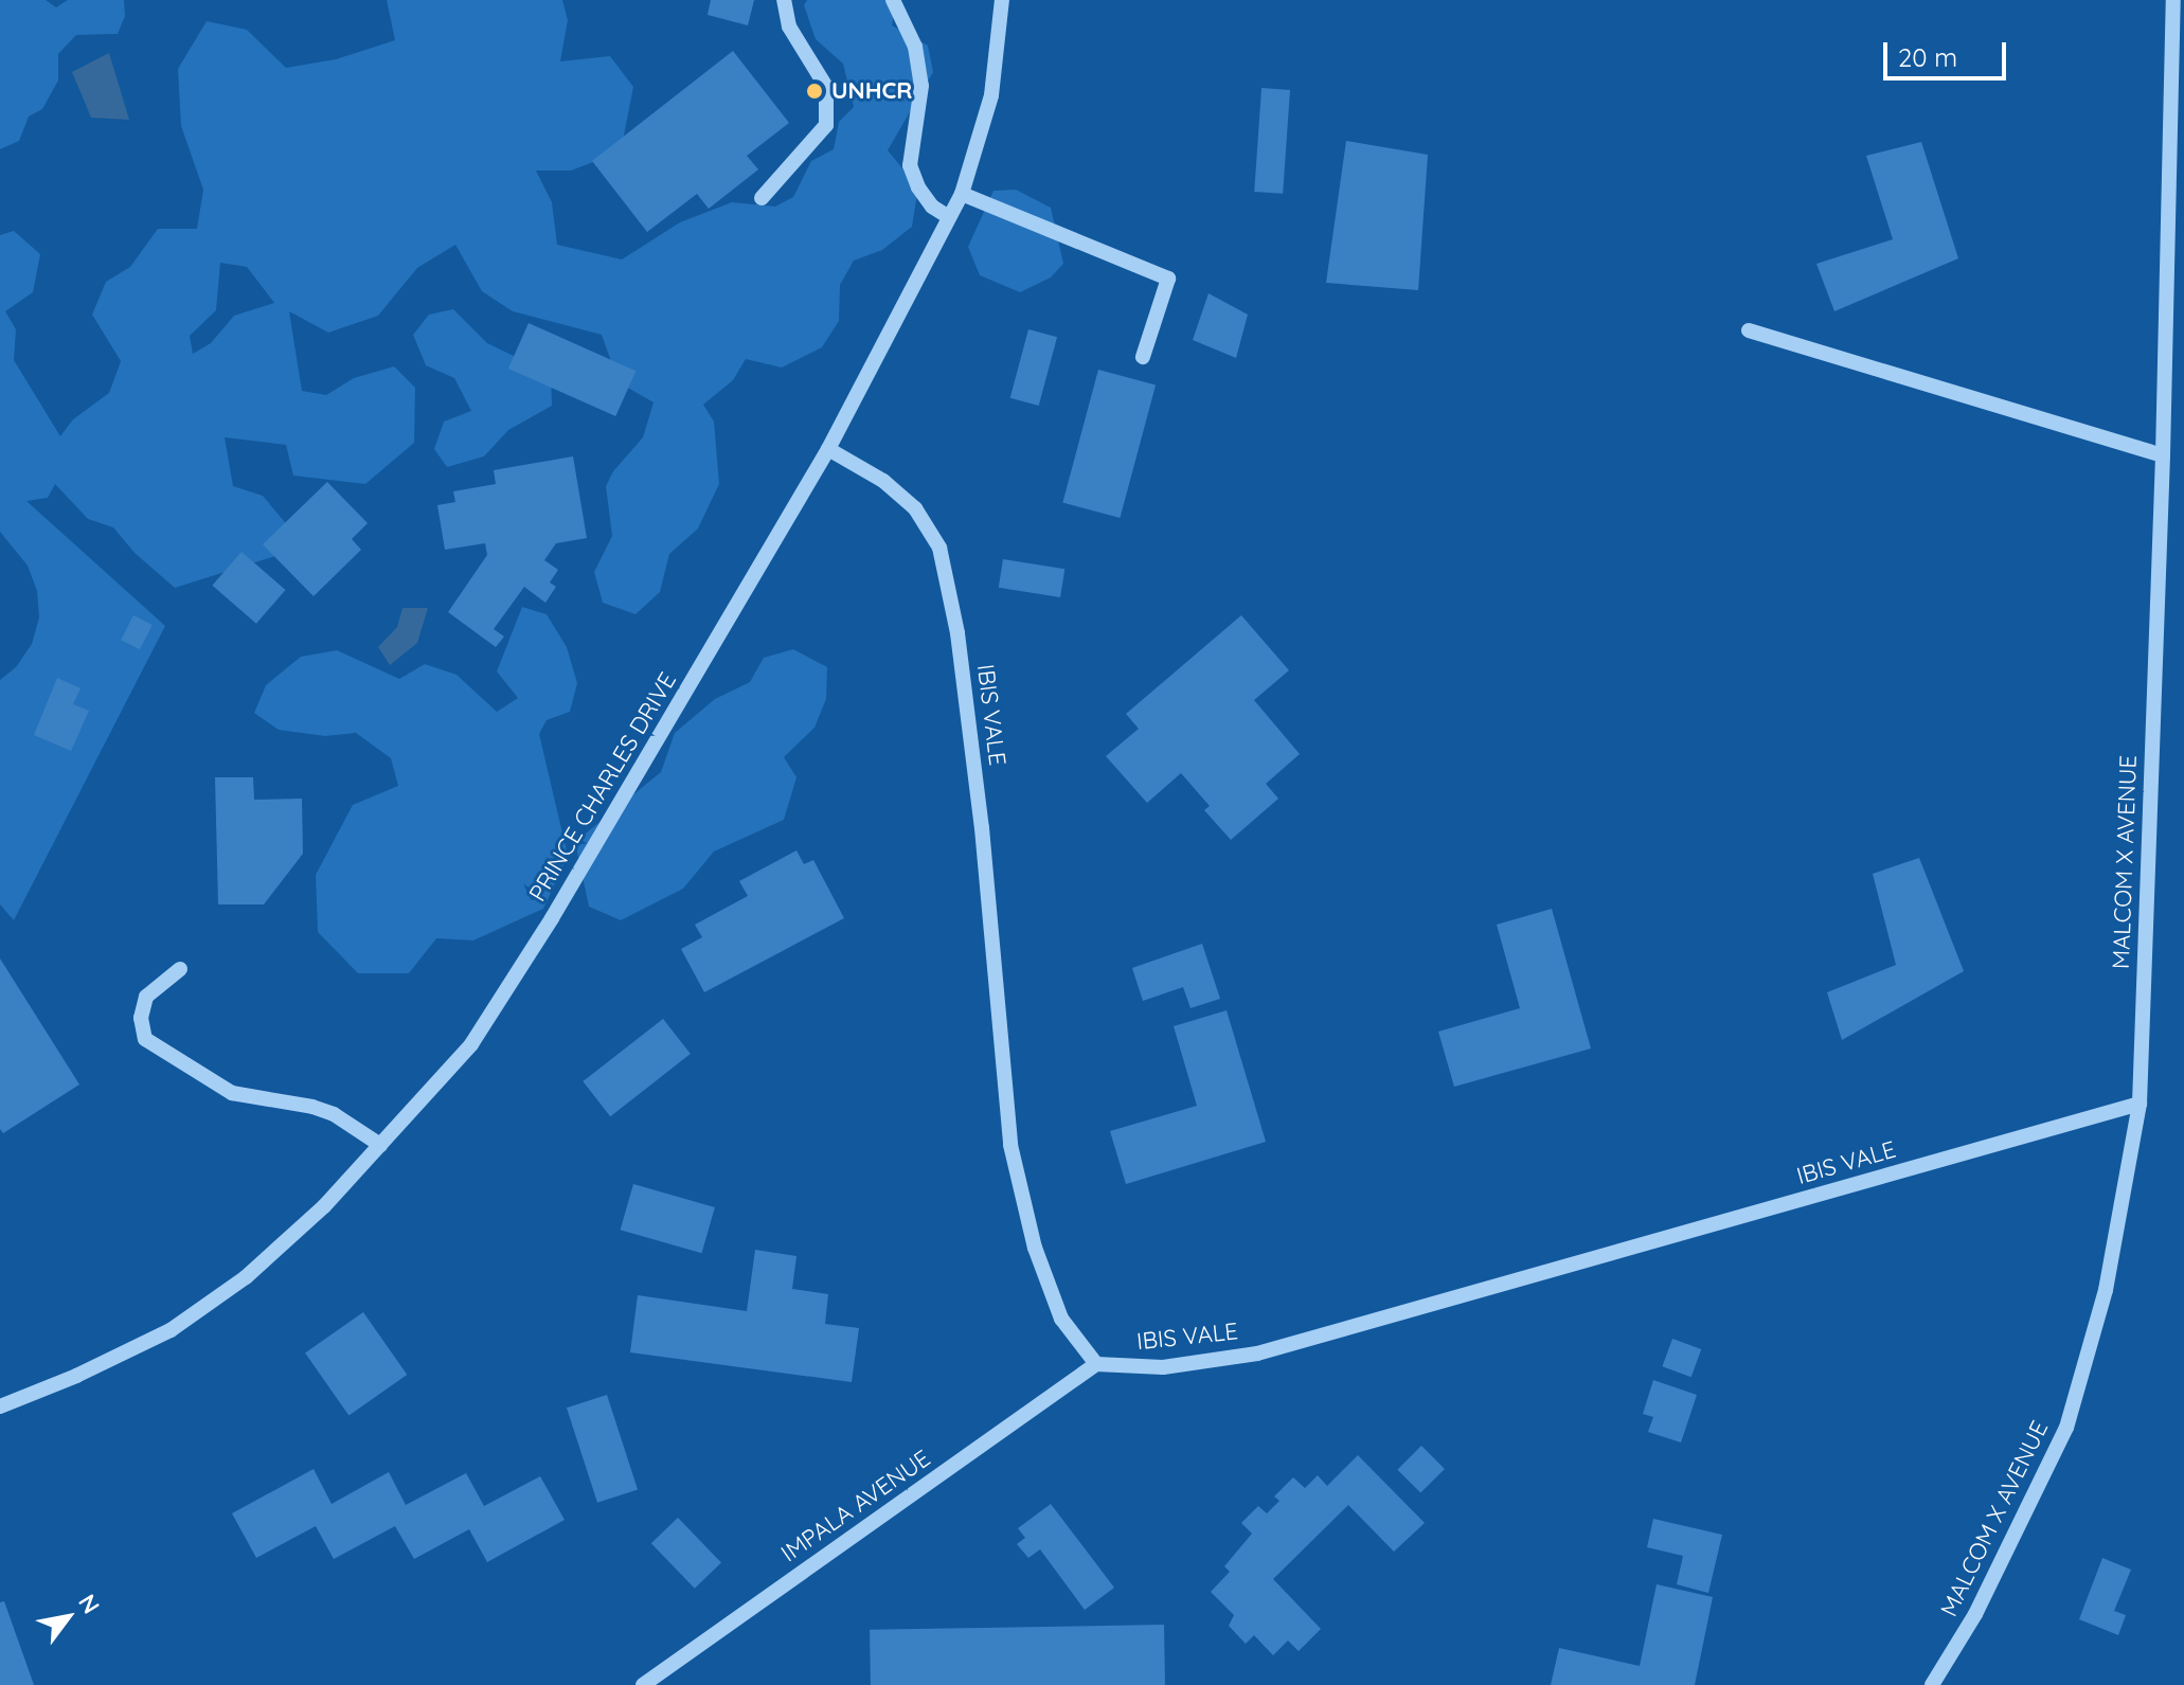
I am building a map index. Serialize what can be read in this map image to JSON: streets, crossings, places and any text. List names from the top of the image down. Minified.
{"streets":{"street":["IBIS VALE","PRINCE CHARLES DRIVE","MALCOM X AVENUE","IMPALA AVENUE"]},"crossings":[["IBIS VALE","PRINCE CHARLES DRIVE"],["IBIS VALE","MALCOM X AVENUE"],["IBIS VALE","IMPALA AVENUE"]],"places":["UNHCR"],"scale_bar":"20 m","north":"top right"}
